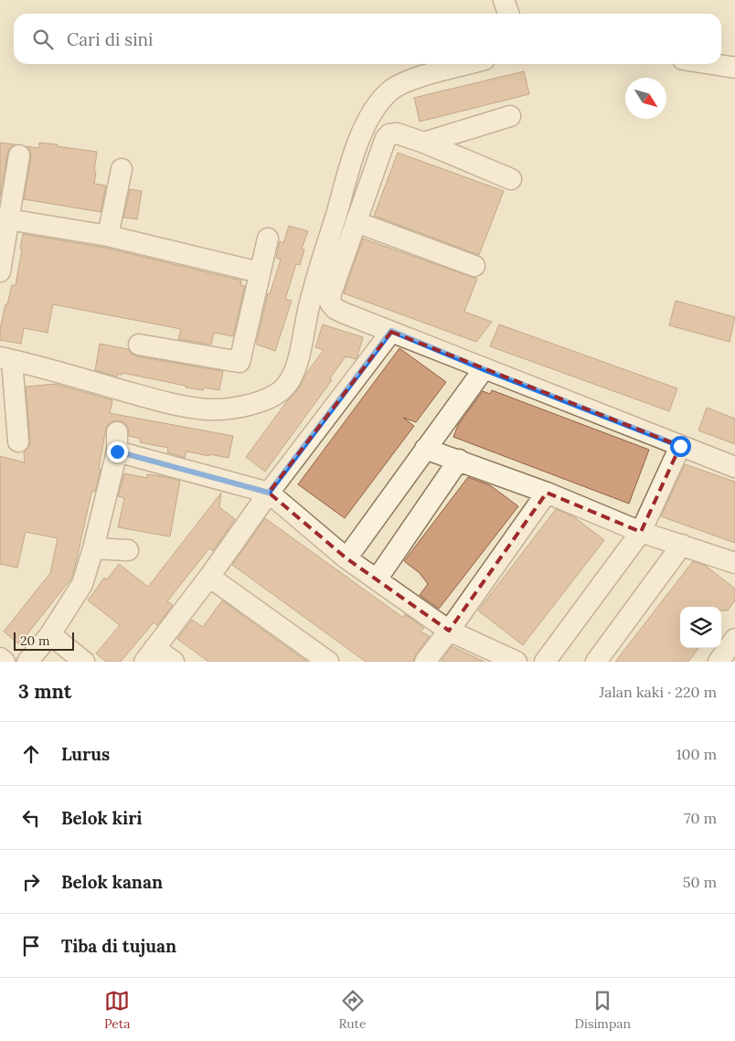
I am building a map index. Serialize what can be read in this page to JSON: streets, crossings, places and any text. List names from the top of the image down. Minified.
{"scale_bar":"20 m","north":"bottom right","page":{"search":"Cari di sini","scale":"20 m","heading":["3 mnt","Jalan kaki · 220 m"],"list":[["Lurus","100 m"],["Belok kiri","70 m"],["Belok kanan","50 m"],"Tiba di tujuan"],"nav":["Peta","Rute","Disimpan"]}}
